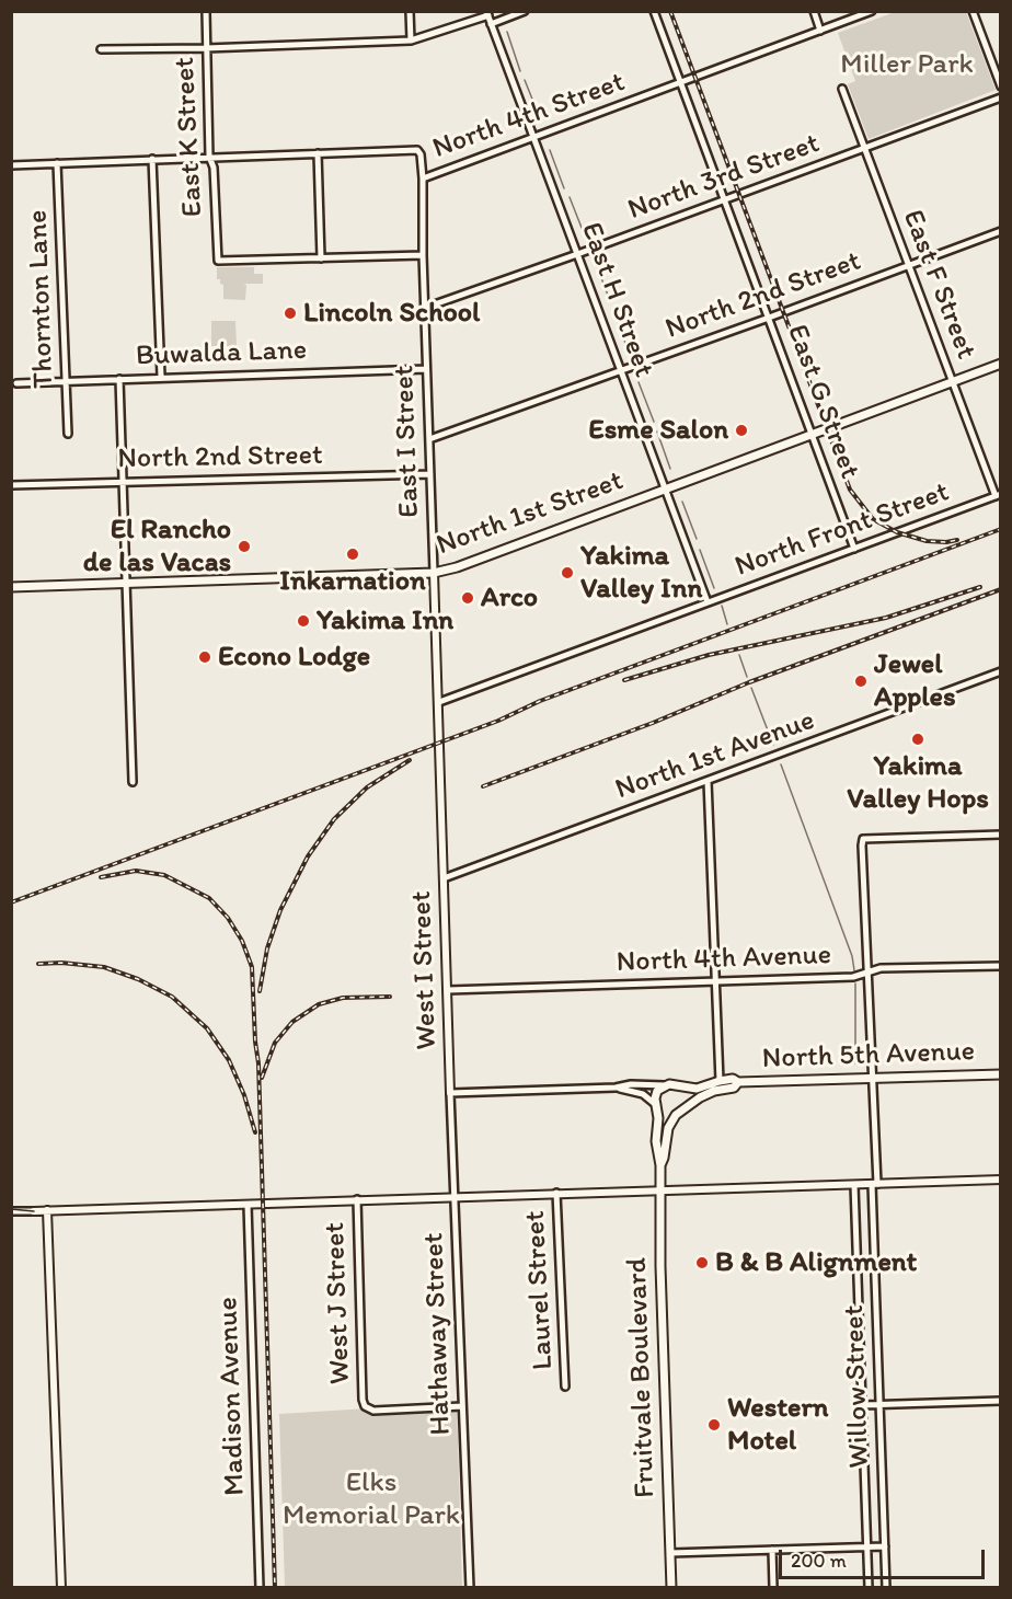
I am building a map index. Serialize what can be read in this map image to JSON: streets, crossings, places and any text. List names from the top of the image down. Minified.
{"streets":{"main road":["North 1st Street","North 5th Avenue","Fruitvale Boulevard"],"street":["North 4th Street","East K Street","North 3rd Street","East F Street","North 2nd Street","Thornton Lane","East H Street","Buwalda Lane","East G Street","East I Street","North Front Street","North 1st Avenue","North 4th Avenue","West I Street","Laurel Street","West J Street","Hathaway Street","Willow Street","Madison Avenue"]},"crossings":[["North 4th Street","East K Street"],["North 4th Street","Thornton Lane"],["North 4th Street","East H Street"],["North 4th Street","East G Street"],["North 4th Street","East I Street"],["North 3rd Street","East F Street"],["North 3rd Street","East H Street"],["North 3rd Street","East G Street"],["North 3rd Street","East I Street"],["East F Street","North 2nd Street"],["East F Street","North 1st Street"],["East F Street","North Front Street"],["North 2nd Street","East H Street"],["North 2nd Street","East G Street"],["North 2nd Street","East I Street"],["Thornton Lane","Buwalda Lane"],["East H Street","North 1st Street"],["East H Street","North Front Street"],["Buwalda Lane","East I Street"],["East G Street","North 1st Street"],["East G Street","North Front Street"],["East I Street","North 1st Street"],["East I Street","North Front Street"],["East I Street","West I Street"],["North 1st Avenue","West I Street"],["North 4th Avenue","West I Street"],["North 4th Avenue","Willow Street"],["West I Street","Hathaway Street"],["North 5th Avenue","Fruitvale Boulevard"],["North 5th Avenue","Willow Street"],["West J Street","Hathaway Street"]],"parks":["Miller Park","Elks Memorial Park"],"places":["Lincoln School","Esme Salon","El Rancho de las Vacas","Inkarnation","Yakima Valley Inn","Arco","Yakima Inn","Econo Lodge","Jewel Apples","Yakima Valley Hops","B & B Alignment","Western Motel"],"scale_bar":"200 m"}
